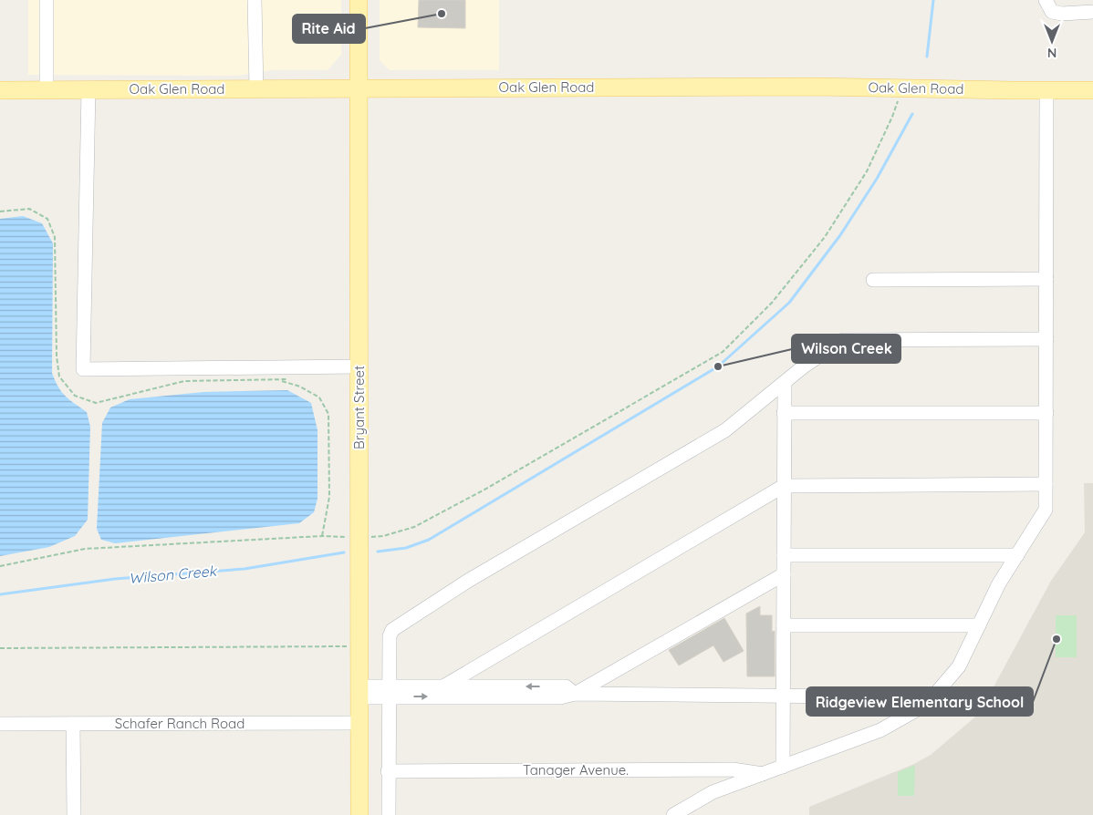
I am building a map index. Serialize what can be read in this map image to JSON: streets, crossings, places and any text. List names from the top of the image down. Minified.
{"streets":{"main road":["Oak Glen Road","Bryant Street"],"street":["Schafer Ranch Road","Tanager Avenue."]},"crossings":[["Oak Glen Road","Bryant Street"],["Bryant Street","Schafer Ranch Road"]],"water":["Wilson Creek"],"places":["Rite Aid","Wilson Creek","Ridgeview Elementary School"],"north":"bottom"}
